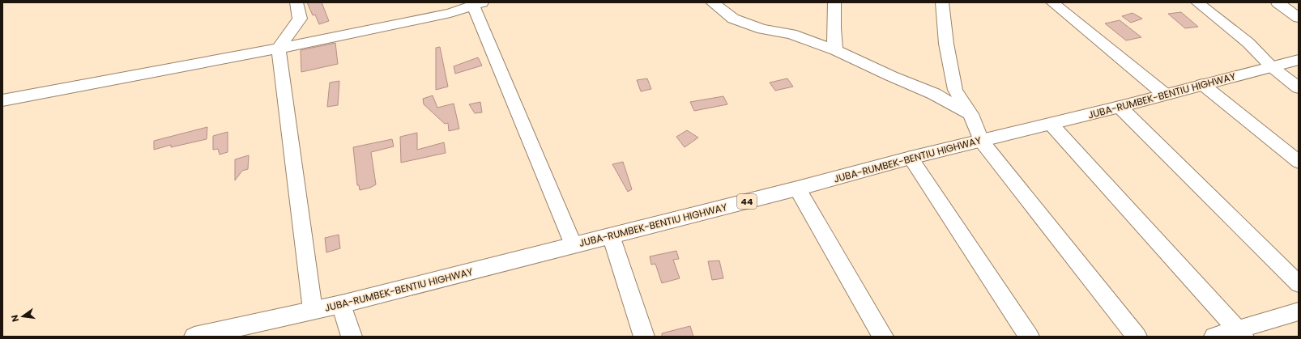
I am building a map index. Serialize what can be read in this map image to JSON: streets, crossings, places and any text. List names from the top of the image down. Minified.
{"streets":{"main road":["JUBA-RUMBEK-BENTIU HIGHWAY","44"]},"north":"left"}
